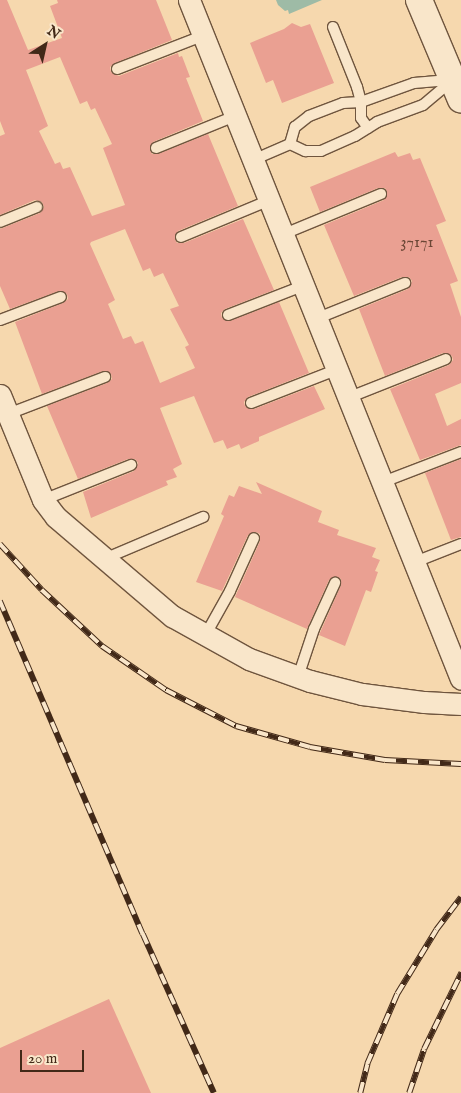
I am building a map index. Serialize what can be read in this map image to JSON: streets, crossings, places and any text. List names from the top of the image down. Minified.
{"house_numbers":["37171"],"scale_bar":"20 m","north":"top right"}
